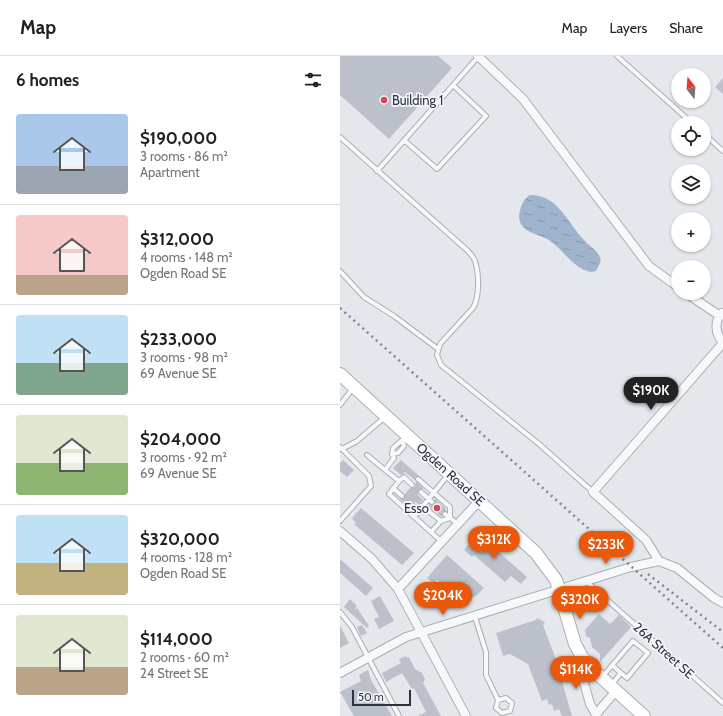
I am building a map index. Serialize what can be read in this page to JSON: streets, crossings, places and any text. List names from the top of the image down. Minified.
{"streets":{"street":["Ogden Road SE"],"lane":["26A Street SE"]},"places":["Building 1","Esso"],"scale_bar":"50 m","north":"top","page":{"header":"Map","nav":["Map","Layers","Share"],"heading":"6 homes","map_buttons":["+","−"],"list":[{"name":"$190,000","note":"3 rooms · 86 m² · Apartment"},{"name":"$312,000","note":"4 rooms · 148 m² · Ogden Road SE"},{"name":"$233,000","note":"3 rooms · 98 m² · 69 Avenue SE"},{"name":"$204,000","note":"3 rooms · 92 m² · 69 Avenue SE"},{"name":"$320,000","note":"4 rooms · 128 m² · Ogden Road SE"},{"name":"$114,000","note":"2 rooms · 60 m² · 24 Street SE"}],"price":["$190K","$312K","$233K","$204K","$320K","$114K"],"scale":"50 m"}}
